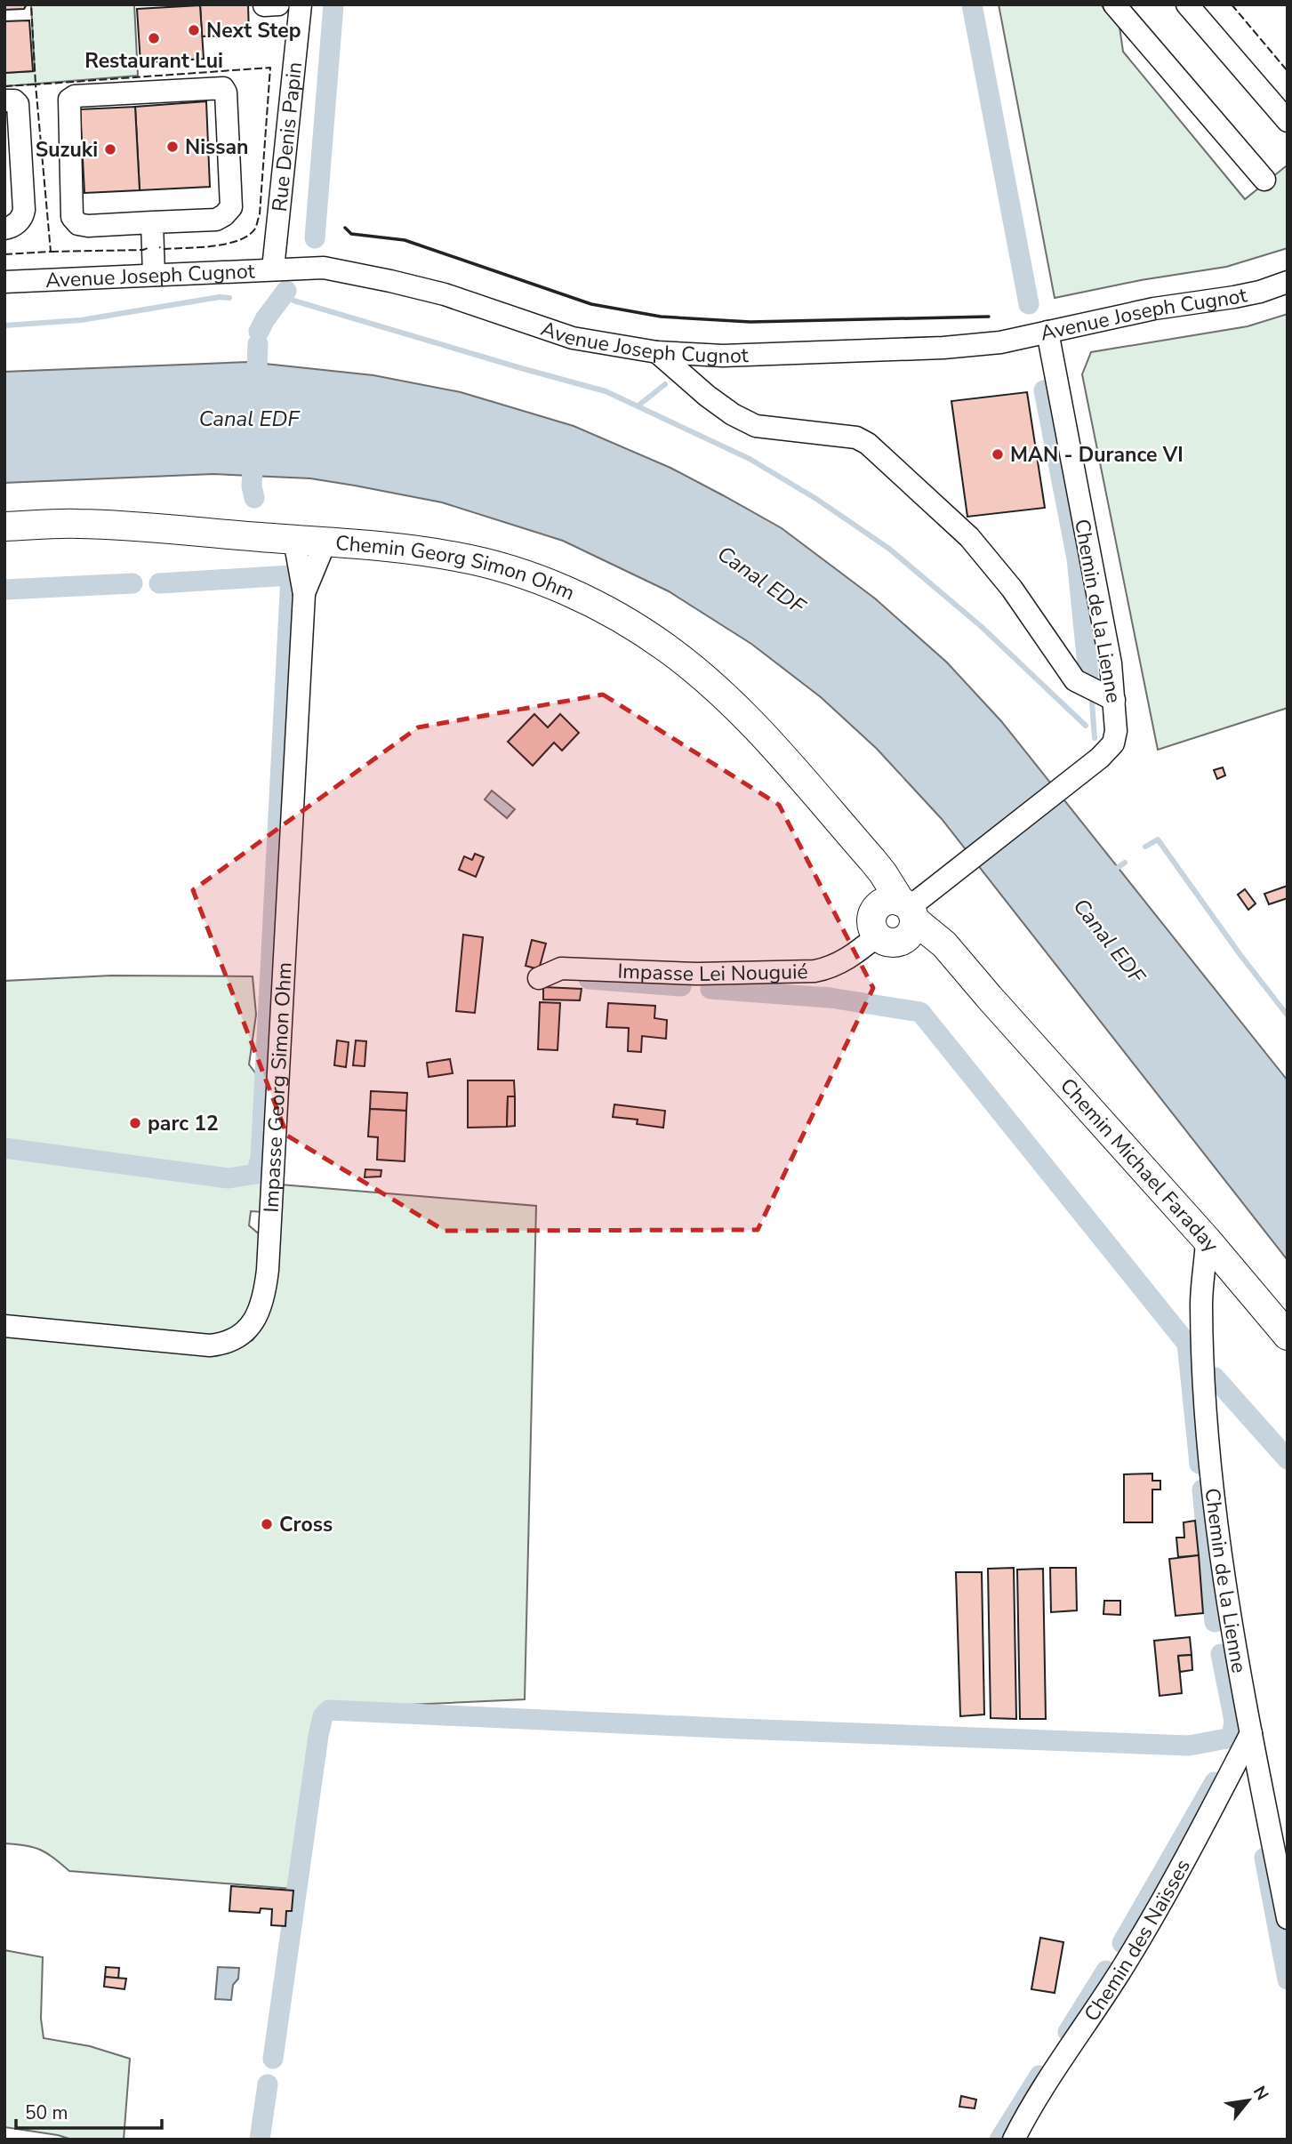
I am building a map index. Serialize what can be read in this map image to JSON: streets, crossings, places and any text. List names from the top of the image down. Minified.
{"streets":{"main road":["Chemin Georg Simon Ohm","Chemin Michael Faraday"],"street":["Rue Denis Papin","Avenue Joseph Cugnot","Chemin de la Lienne","Impasse Lei Nouguié","Impasse Georg Simon Ohm","Chemin des Naïsses"]},"crossings":[["Rue Denis Papin","Avenue Joseph Cugnot"],["Avenue Joseph Cugnot","Chemin de la Lienne"],["Chemin Georg Simon Ohm","Chemin de la Lienne"],["Chemin Georg Simon Ohm","Impasse Lei Nouguié"],["Chemin Georg Simon Ohm","Impasse Georg Simon Ohm"],["Chemin Georg Simon Ohm","Chemin Michael Faraday"],["Chemin de la Lienne","Impasse Lei Nouguié"],["Chemin de la Lienne","Chemin Michael Faraday"],["Chemin de la Lienne","Chemin des Naïsses"],["Impasse Lei Nouguié","Chemin Michael Faraday"]],"water":["Canal EDF"],"places":["Next Step","Restaurant Lui","Nissan","Suzuki","MAN - Durance VI","parc 12","Cross"],"scale_bar":"50 m","north":"top right"}
